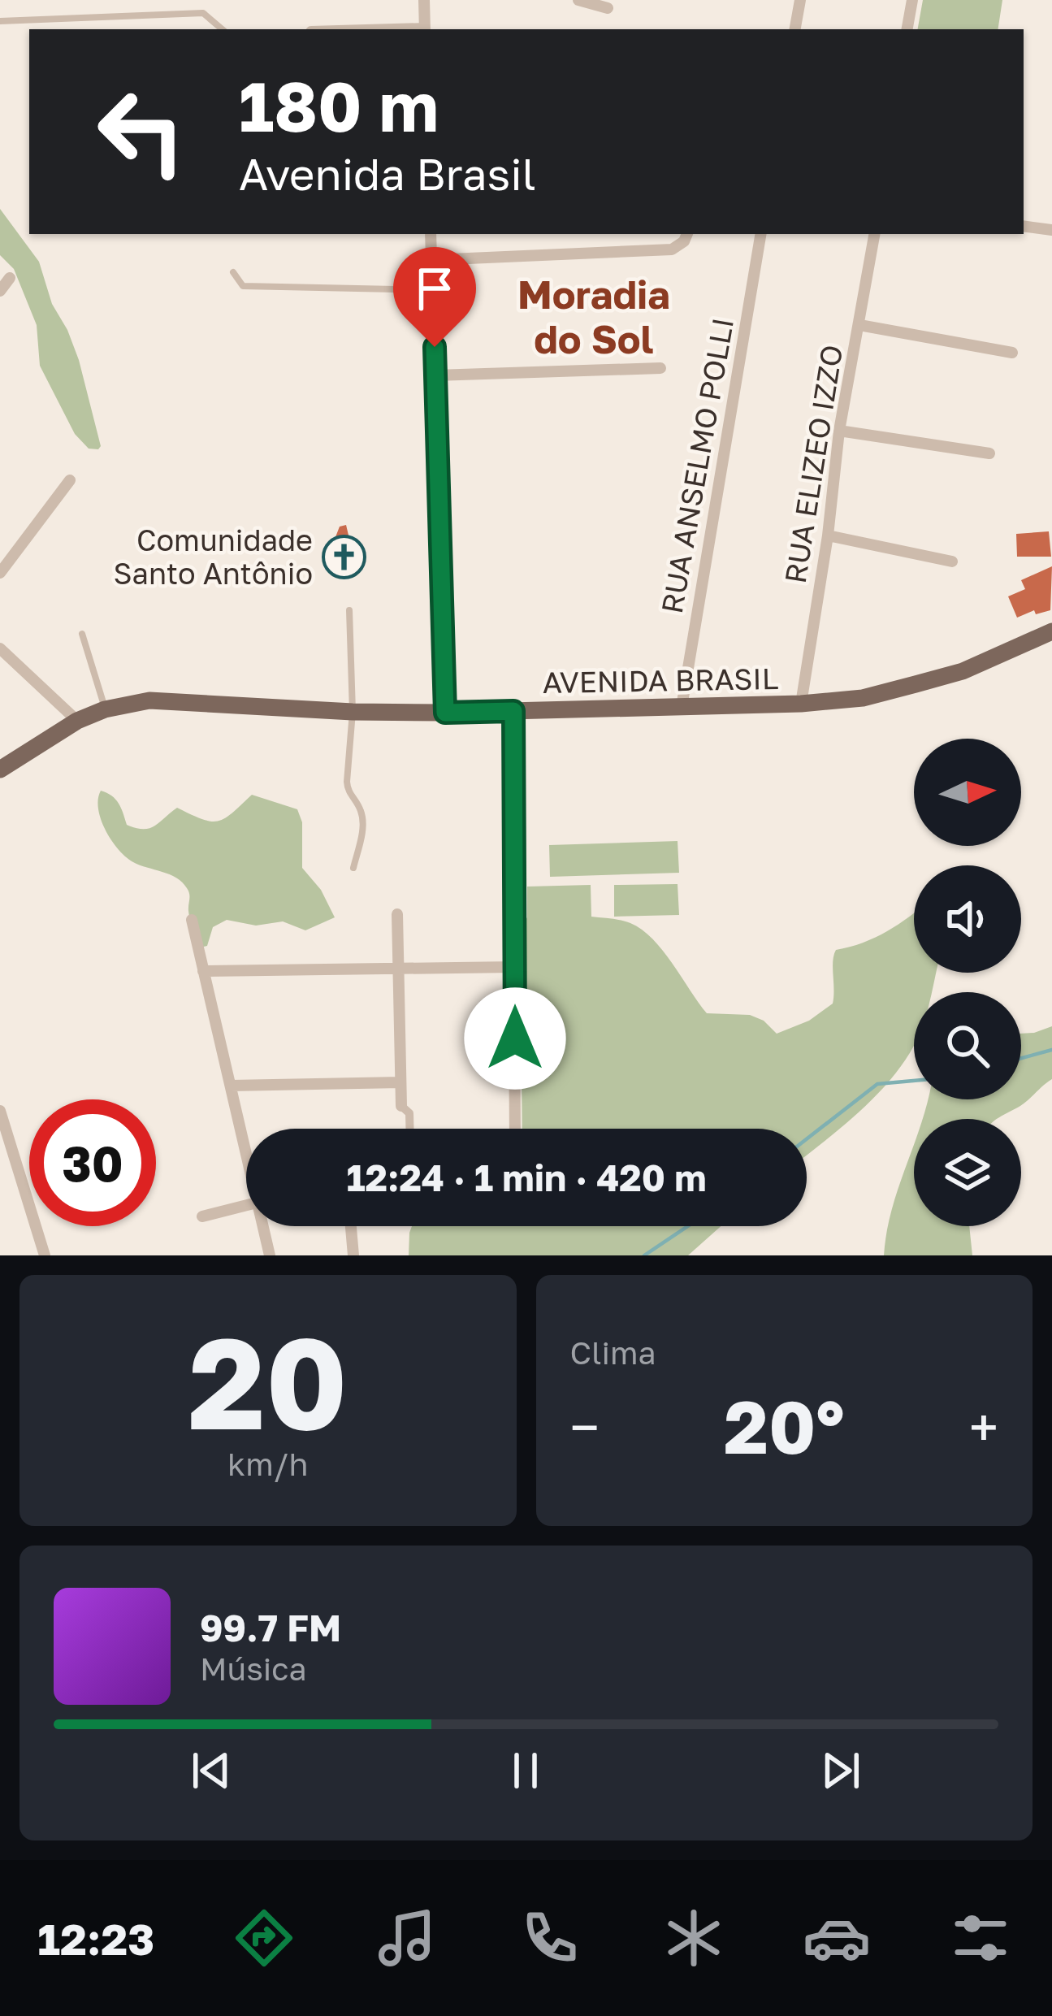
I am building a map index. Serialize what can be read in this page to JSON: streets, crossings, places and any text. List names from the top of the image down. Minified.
{"streets":{"main road":["AVENIDA BRASIL"],"street":["RUA ELIZEO IZZO","RUA ANSELMO POLLI"]},"crossings":[["RUA ELIZEO IZZO","AVENIDA BRASIL"],["RUA ANSELMO POLLI","AVENIDA BRASIL"]],"districts":["Moradia do Sol"],"places":{"church":["Comunidade Santo Antônio"]},"north":"right","page":{"turn":["180 m","Avenida Brasil"],"limit":"30","trip":"12:24 · 1 min · 420 m","tile":[["20","km/h"],"Clima"],"heat":["−","20°","+"],"song":["99.7 FM","Música"],"tabs":"12:23"}}
